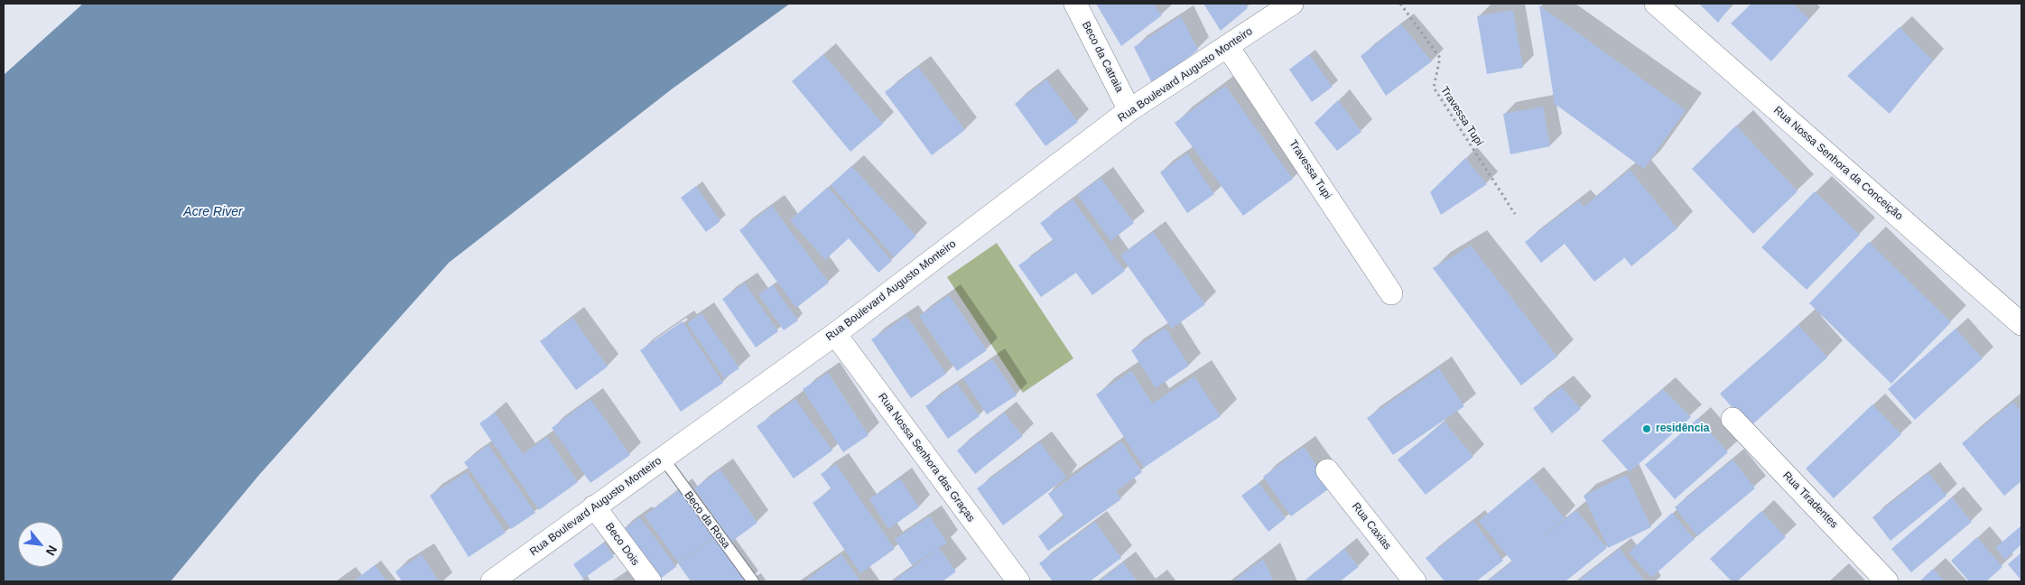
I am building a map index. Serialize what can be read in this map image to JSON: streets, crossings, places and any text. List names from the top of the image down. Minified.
{"streets":{"street":["Beco da Catraia","Rua Boulevard Augusto Monteiro","Rua Nossa Senhora da Conceição","Travessa Tupi","Rua Nossa Senhora das Graças","Rua Tiradentes","Rua Caxias","Beco Dois"],"lane":["Beco da Rosa"],"path":["Travessa Tupí"]},"crossings":[["Beco da Catraia","Rua Boulevard Augusto Monteiro"],["Rua Boulevard Augusto Monteiro","Travessa Tupi"],["Rua Boulevard Augusto Monteiro","Rua Nossa Senhora das Graças"],["Rua Boulevard Augusto Monteiro","Beco da Rosa"],["Rua Boulevard Augusto Monteiro","Beco Dois"]],"water":["Acre River"],"places":["residência"],"north":"bottom right"}
